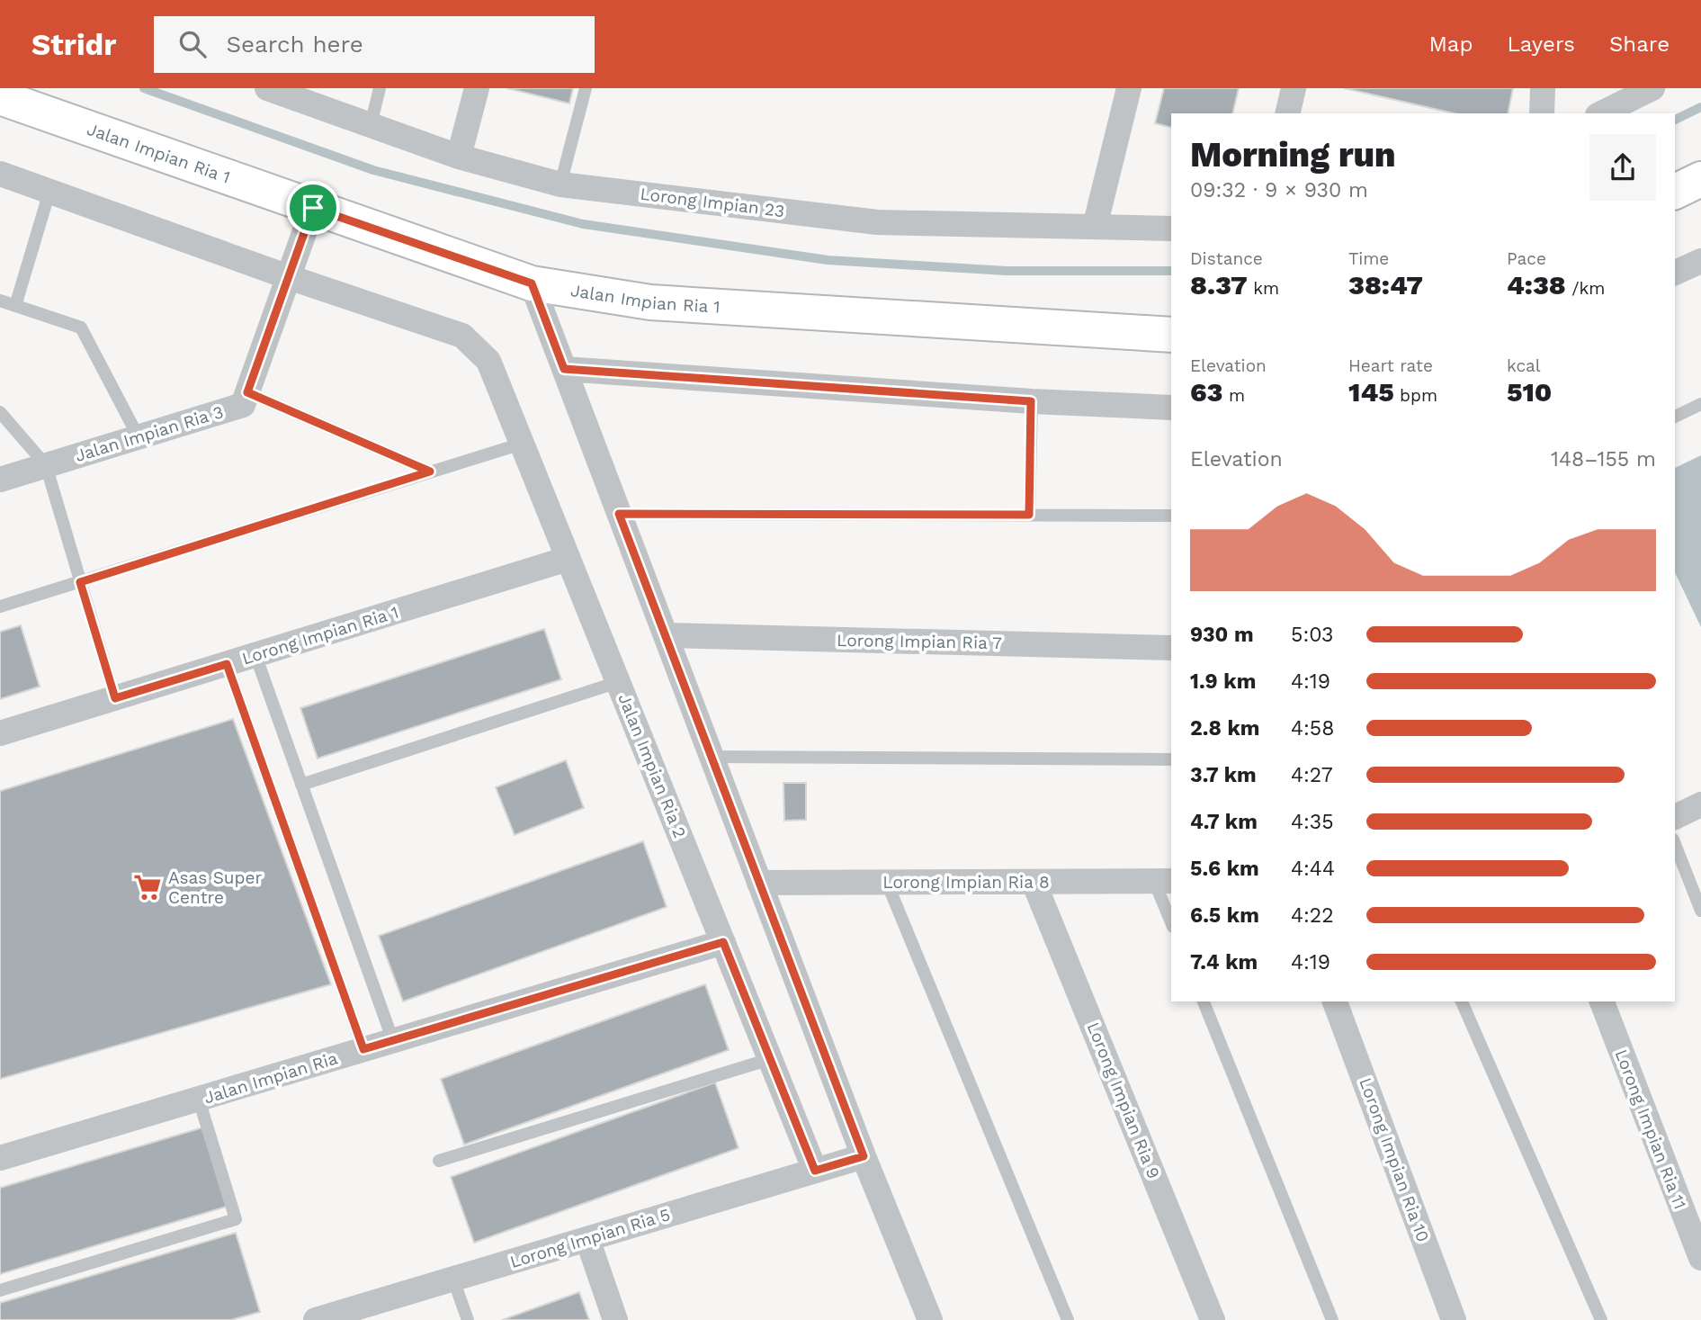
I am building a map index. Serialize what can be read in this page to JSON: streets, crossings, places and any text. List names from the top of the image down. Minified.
{"streets":{"street":["Jalan Impian Ria 1","Lorong Impian 23","Jalan Impian Ria 3","Lorong Impian Ria 1","Lorong Impian Ria 7","Jalan Impian Ria 2","Lorong Impian Ria 8","Jalan Impian Ria","Lorong Impian Ria 9","Lorong Impian Ria 11","Lorong Impian Ria 10","Lorong Impian Ria 5"]},"crossings":[["Lorong Impian Ria 1","Jalan Impian Ria 2"],["Jalan Impian Ria 2","Jalan Impian Ria"],["Jalan Impian Ria 2","Lorong Impian Ria 5"],["Lorong Impian Ria 8","Lorong Impian Ria 9"]],"places":{"supermarket":["Asas Super Centre"]},"page":{"header":"Stridr","search":"Search here","nav":["Map","Layers","Share"],"heading":["Morning run","09:32 · 9 × 930 m"],"stats":[["Distance","8.37 km"],["Time","38:47"],["Pace","4:38 /km"],["Elevation","63 m"],["Heart rate","145 bpm"],["kcal","510"]],"chart":["Elevation","148–155 m"],"list":[{"name":"930 m","note":"5:03"},{"name":"1.9 km","note":"4:19"},{"name":"2.8 km","note":"4:58"},{"name":"3.7 km","note":"4:27"},{"name":"4.7 km","note":"4:35"},{"name":"5.6 km","note":"4:44"},{"name":"6.5 km","note":"4:22"},{"name":"7.4 km","note":"4:19"}]}}
